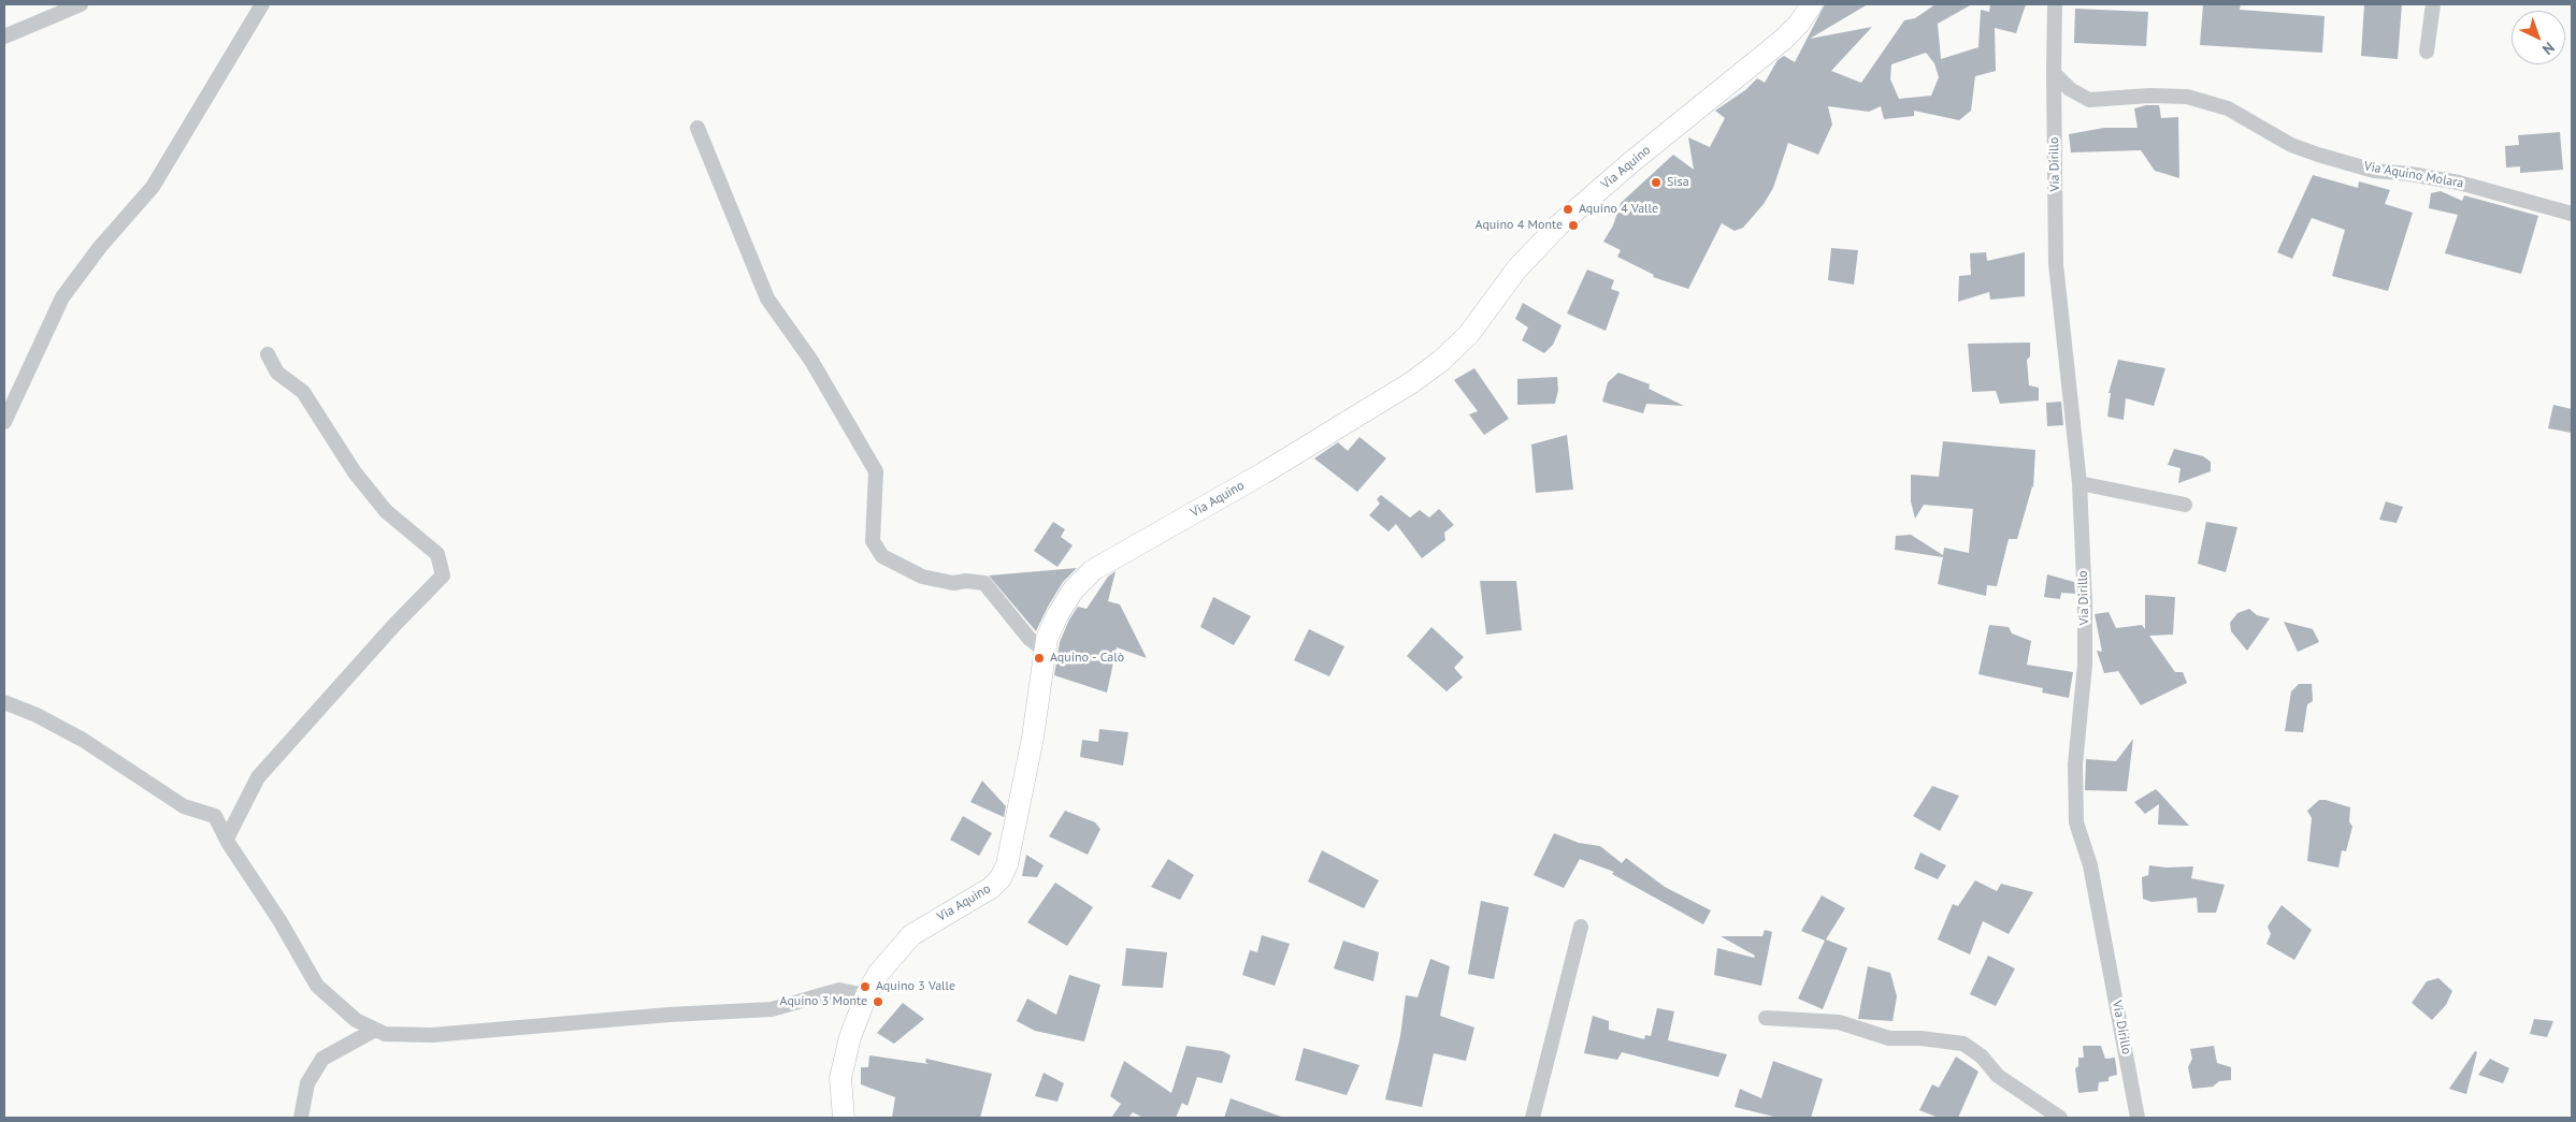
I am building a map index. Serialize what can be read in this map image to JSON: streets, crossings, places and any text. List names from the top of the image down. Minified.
{"streets":{"street":["Via Dirillo","Via Aquino","Via Aquino Molara"]},"crossings":[["Via Dirillo","Via Aquino Molara"]],"places":["Sisa","Aquino 4 Valle","Aquino 4 Monte","Aquino - Calò","Aquino 3 Valle","Aquino 3 Monte"],"north":"bottom right"}
